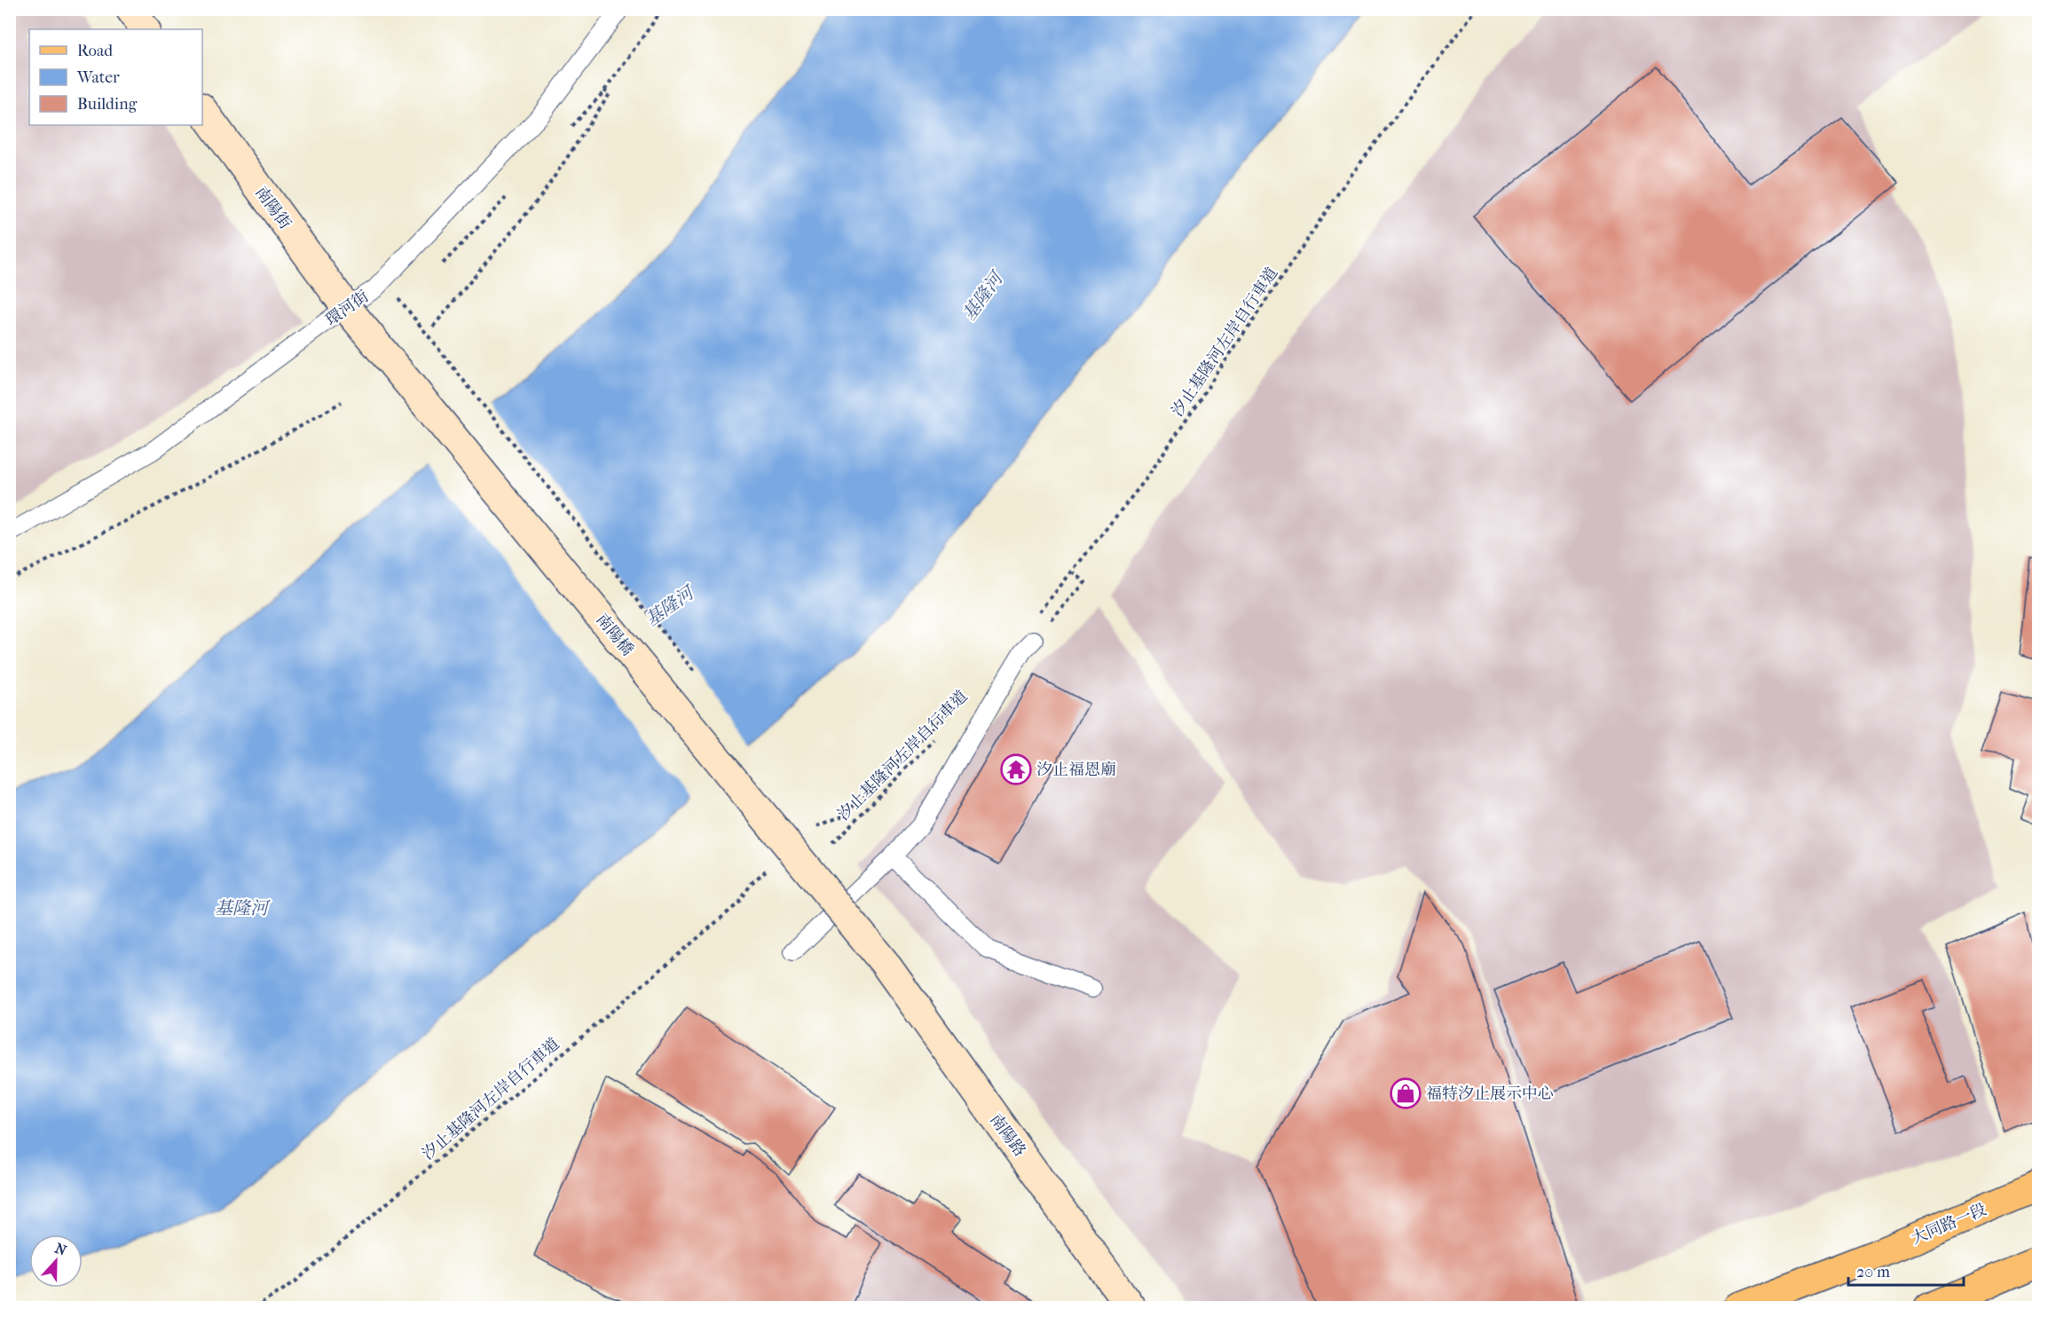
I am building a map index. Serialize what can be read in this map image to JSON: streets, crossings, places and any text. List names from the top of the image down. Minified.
{"streets":{"main road":["大同路一段"],"street":["南陽街","南陽橋","南陽路"],"lane":["環河街"],"path":["汐止基隆河左岸自行車道"]},"crossings":[["南陽街","環河街"],["南陽街","南陽橋"],["環河街","南陽橋"],["南陽橋","南陽路"]],"water":["基隆河"],"places":{"temple":["汐止福恩廟"],"shop":["福特汐止展示中心"]},"legend":["Road","Water","Building"],"scale_bar":"20 m","north":"top"}
